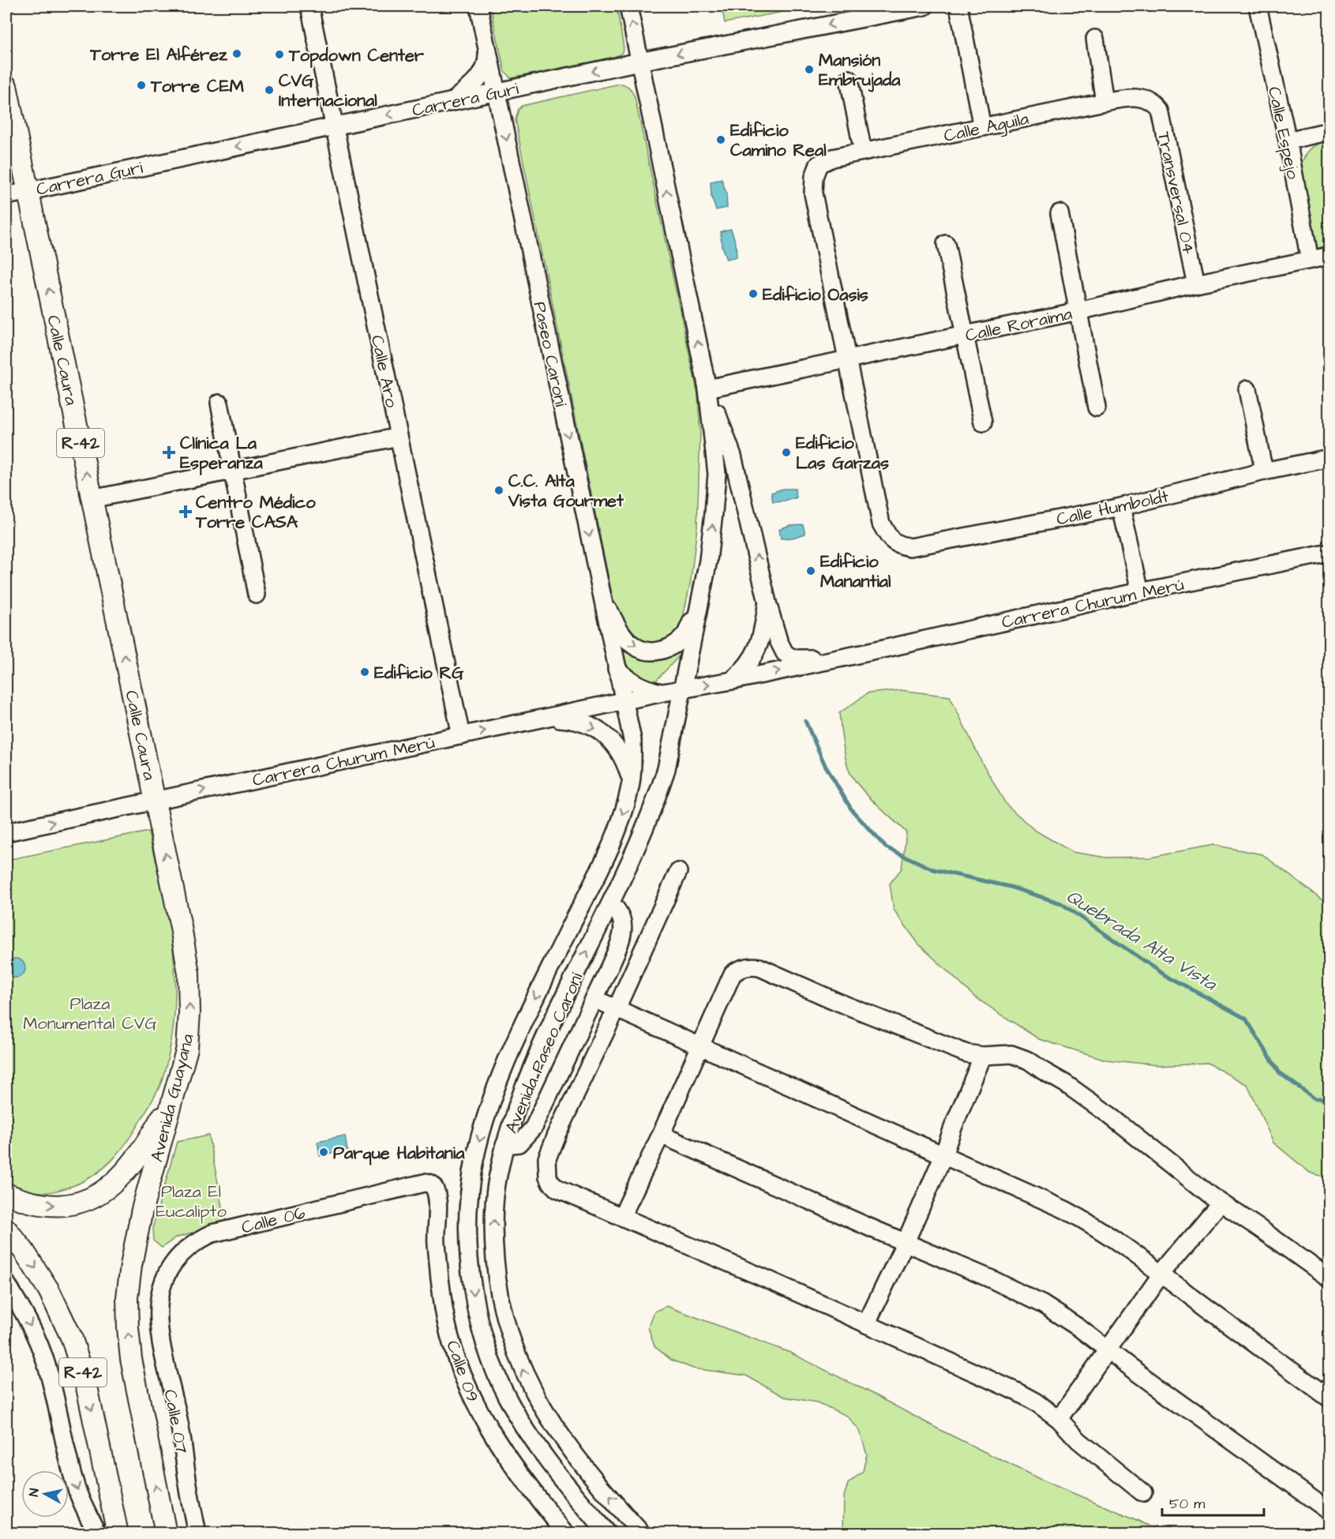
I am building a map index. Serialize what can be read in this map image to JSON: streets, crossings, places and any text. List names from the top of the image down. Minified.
{"streets":{"main road":["Calle Caura","R-42","Avenida Guayana"],"street":["Carrera Guri","Calle Aguila","Calle Espejo","Transversal 04","Calle Roraima","Paseo Caroní","Calle Aro","Calle Humboldt","Carrera Churum Merú","Avenida Paseo Caroní","Calle 06","Calle 09","Calle 07"]},"crossings":[["Carrera Guri","Paseo Caroní"],["Carrera Guri","Calle Caura"],["Carrera Guri","Calle Aro"],["Calle Aguila","Transversal 04"],["Calle Aguila","Calle Roraima"],["Calle Aguila","Calle Humboldt"],["Calle Espejo","Calle Roraima"],["Transversal 04","Calle Roraima"],["Calle Roraima","Calle Humboldt"],["Paseo Caroní","Carrera Churum Merú"],["Paseo Caroní","Avenida Paseo Caroní"],["Calle Caura","Carrera Churum Merú"],["Calle Caura","Avenida Guayana"],["Calle Aro","Carrera Churum Merú"],["Carrera Churum Merú","Avenida Paseo Caroní"],["Carrera Churum Merú","Avenida Guayana"],["Calle 06","Calle 09"],["Calle 06","Calle 07"]],"one_way":["Carrera Guri","Calle Caura","Carrera Churum Merú"],"water":["Quebrada Alta Vista"],"parks":["Plaza Monumental CVG","Plaza El Eucalipto"],"places":{"other":["Torre El Alférez","Topdown Center","Mansión Embrujada","Torre CEM","CVG Internacional","Edificio Camino Real","Edificio Oasis","Edificio Las Garzas","C.C. Alta Vista Gourmet","Edificio Manantial","Edificio RG","Parque Habitania"],"health":["Clínica La Esperanza","Centro Médico Torre CASA"]},"scale_bar":"50 m","north":"left"}
